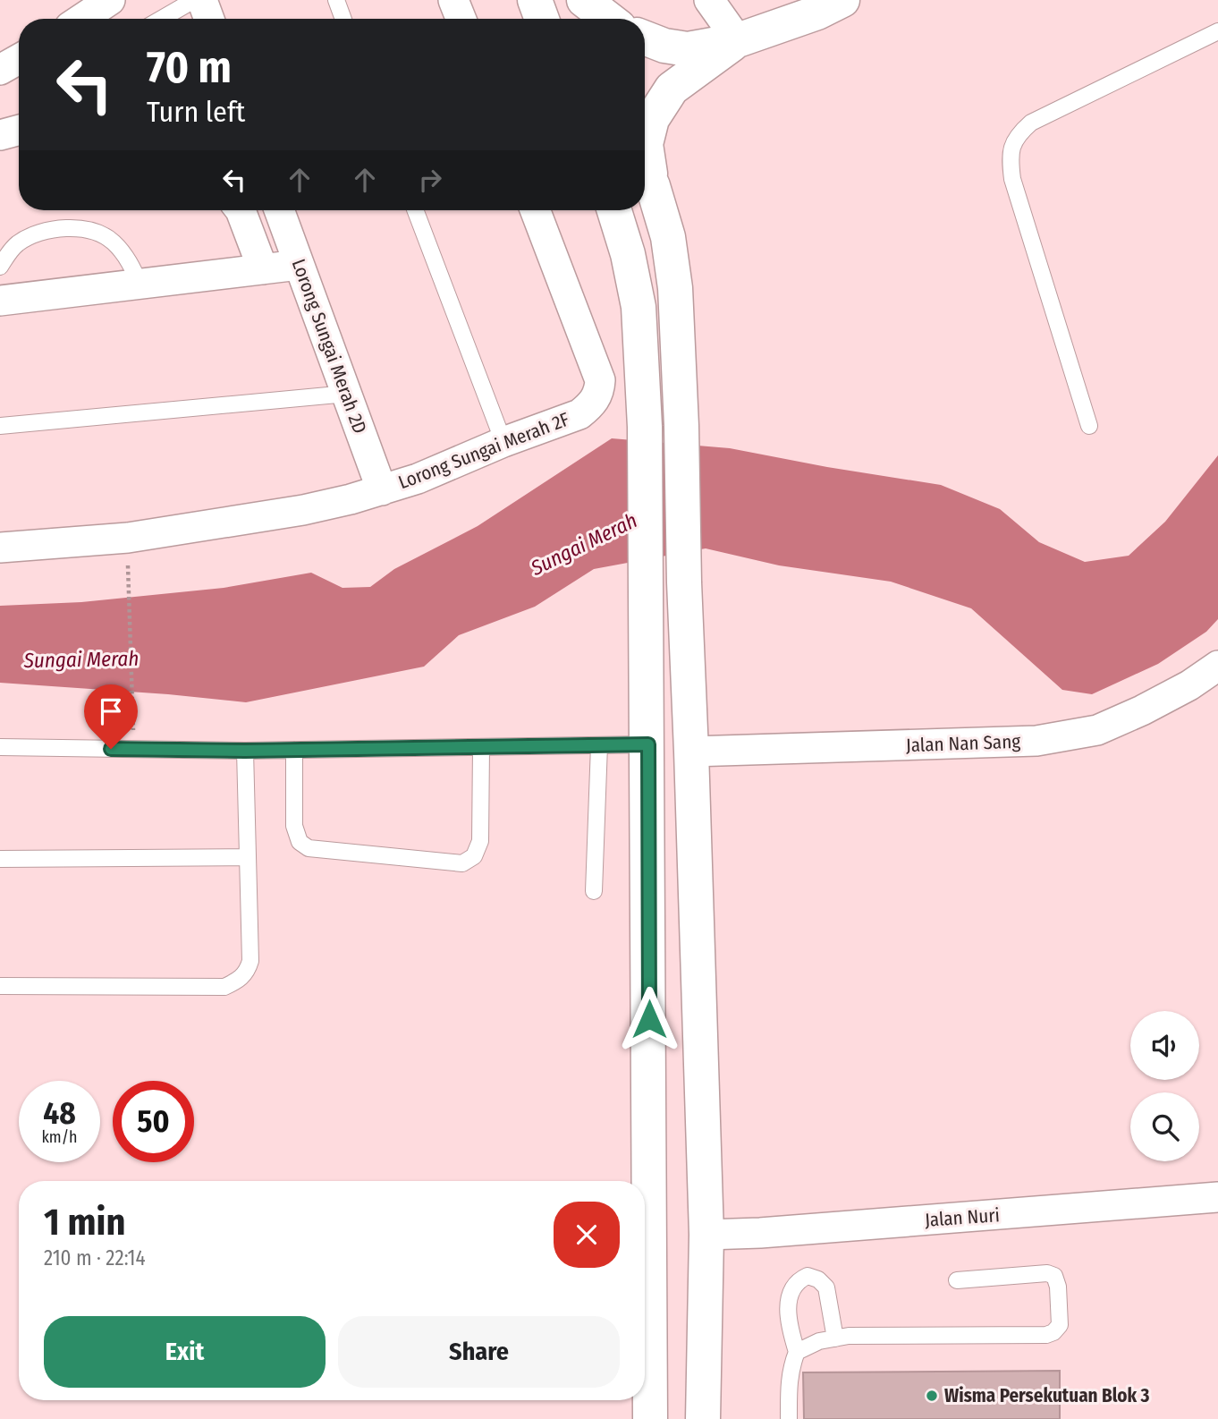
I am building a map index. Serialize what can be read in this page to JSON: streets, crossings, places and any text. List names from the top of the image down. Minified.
{"streets":{"street":["Lorong Sungai Merah 2D","Lorong Sungai Merah 2F","Jalan Nan Sang","Jalan Nuri"]},"crossings":[["Lorong Sungai Merah 2D","Lorong Sungai Merah 2F"]],"water":["Sungai Merah"],"places":["Wisma Persekutuan Blok 3"],"page":{"turn":["70 m","Turn left"],"speed":"48 km/h","limit":"50","heading":["1 min","210 m · 22:14"],"buttons":["Exit","Share"]}}
